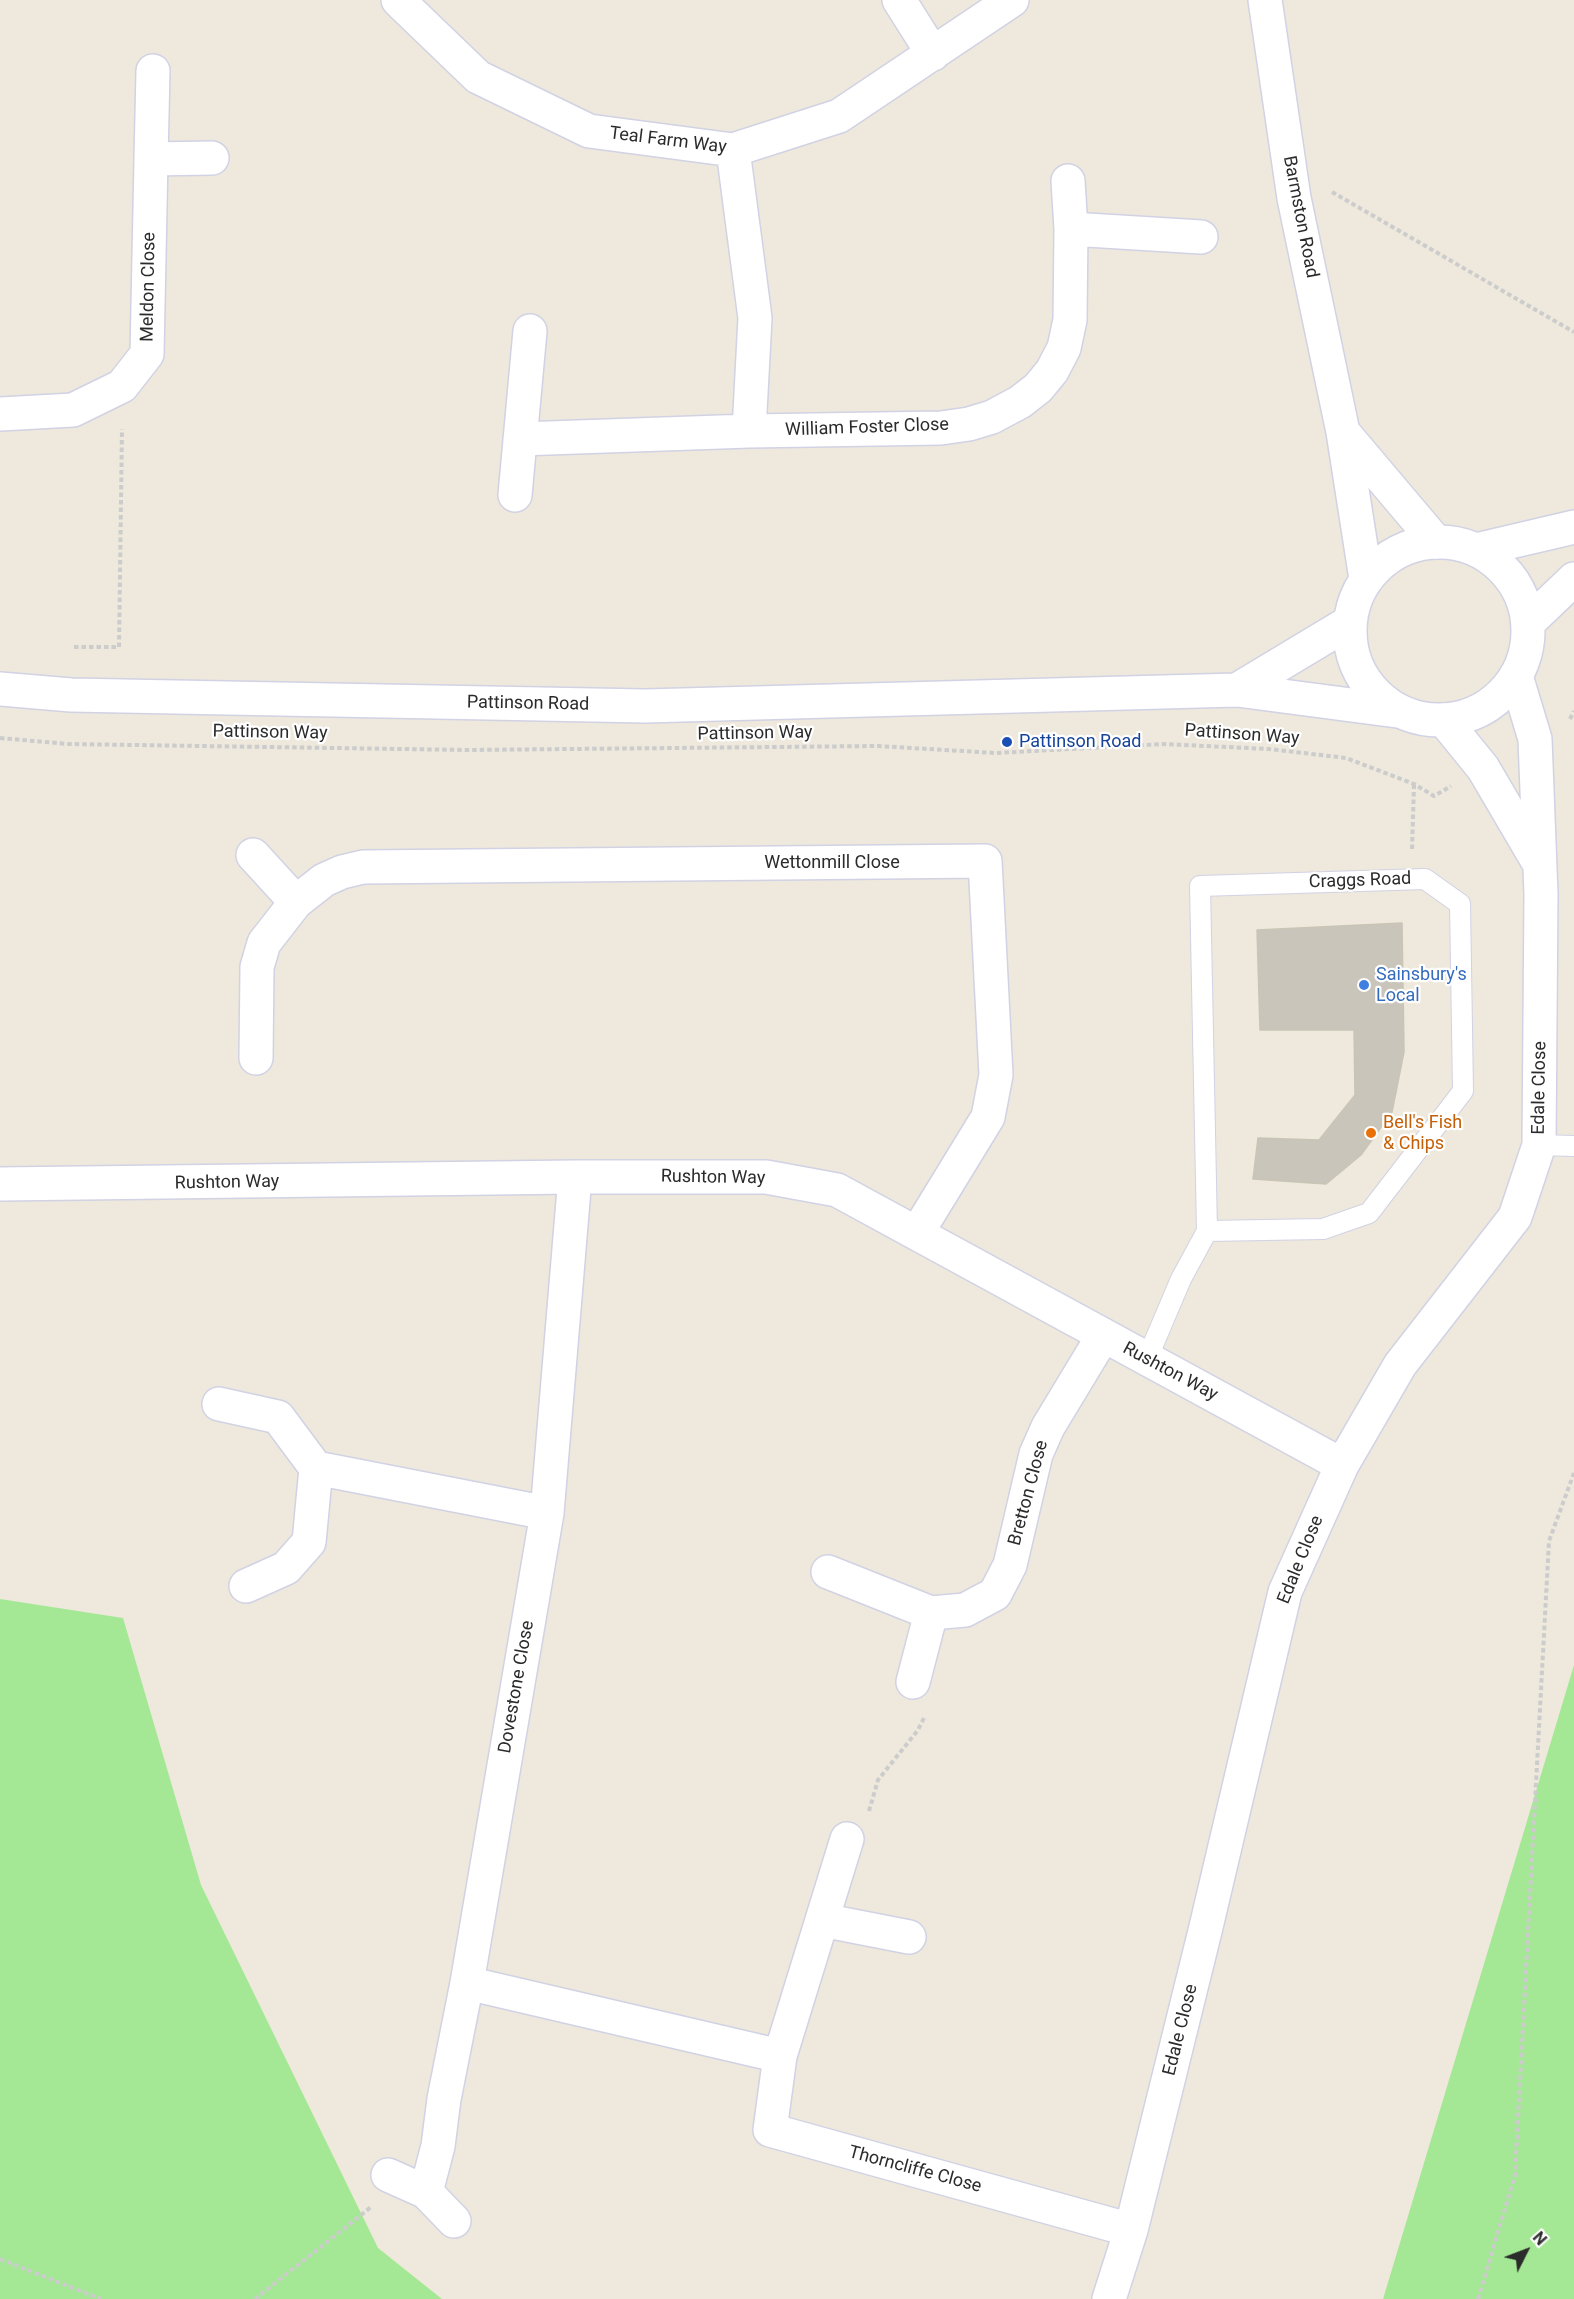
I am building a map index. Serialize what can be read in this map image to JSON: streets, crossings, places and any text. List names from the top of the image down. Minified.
{"streets":{"street":["Teal Farm Way","Barmston Road","Meldon Close","William Foster Close","Pattinson Road","Wettonmill Close","Edale Close","Rushton Way","Bretton Close","Dovestone Close","Thorncliffe Close"],"lane":["Craggs Road"],"path":["Pattinson Way"]},"crossings":[["Barmston Road","Pattinson Road"],["Barmston Road","Edale Close"],["Pattinson Road","Edale Close"],["Wettonmill Close","Rushton Way"],["Craggs Road","Rushton Way"],["Edale Close","Rushton Way"],["Edale Close","Thorncliffe Close"],["Rushton Way","Bretton Close"],["Rushton Way","Dovestone Close"]],"places":["Pattinson Road","Sainsbury's Local","Bell's Fish & Chips"],"north":"top right"}
